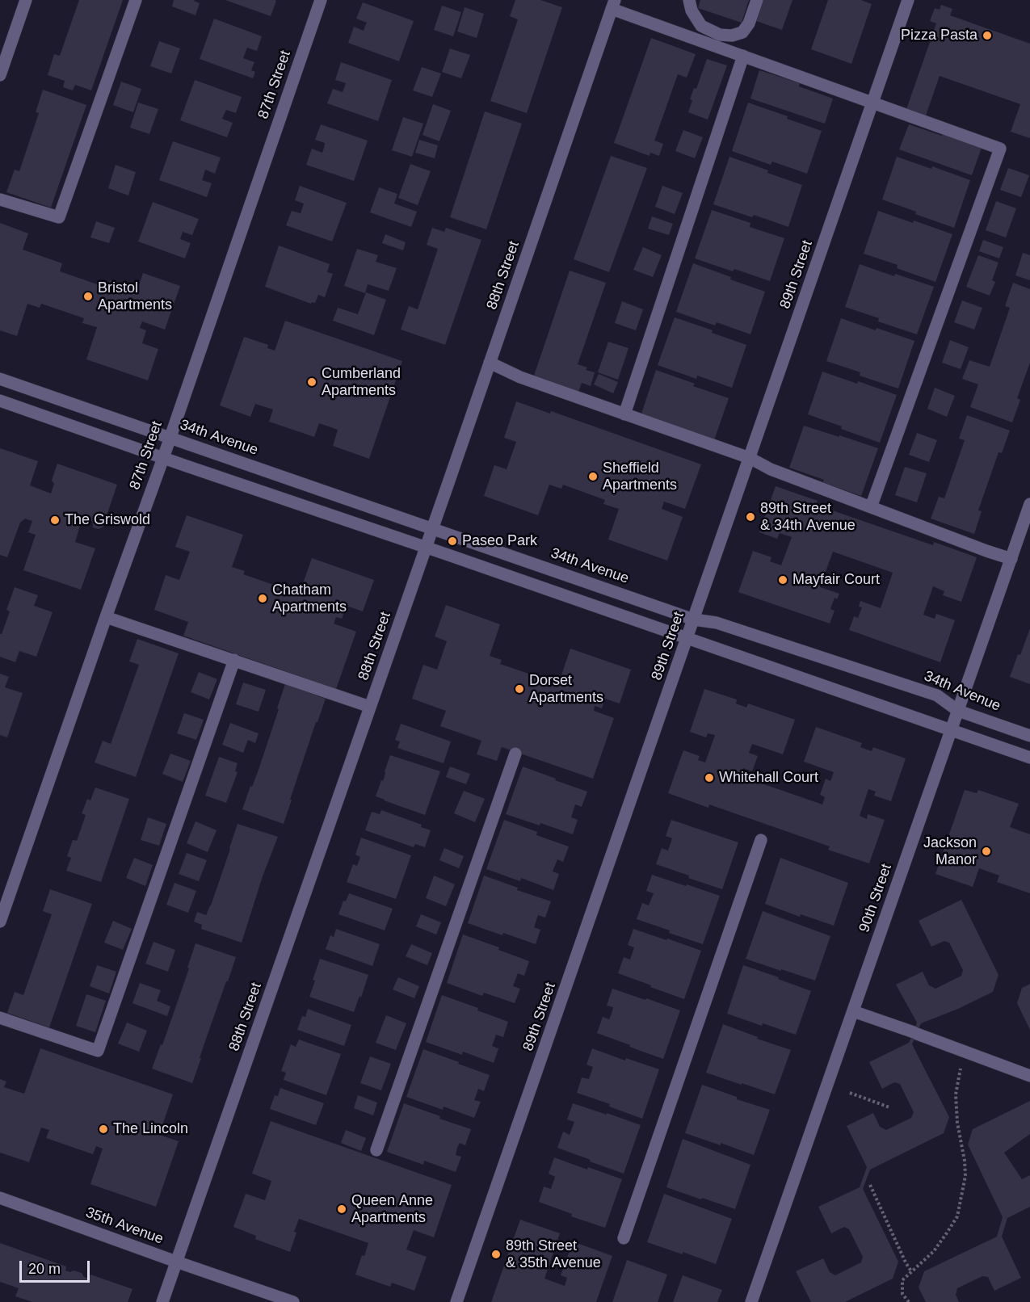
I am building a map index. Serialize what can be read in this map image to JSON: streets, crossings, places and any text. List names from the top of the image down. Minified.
{"streets":{"street":["87th Street","89th Street","88th Street","34th Avenue","90th Street","35th Avenue"]},"crossings":[["87th Street","34th Avenue"],["89th Street","34th Avenue"],["88th Street","34th Avenue"],["88th Street","35th Avenue"],["34th Avenue","90th Street"]],"places":["Pizza Pasta","Bristol Apartments","Cumberland Apartments","Sheffield Apartments","89th Street & 34th Avenue","The Griswold","Paseo Park","Mayfair Court","Chatham Apartments","Dorset Apartments","Whitehall Court","Jackson Manor","The Lincoln","Queen Anne Apartments","89th Street & 35th Avenue"],"scale_bar":"20 m"}
